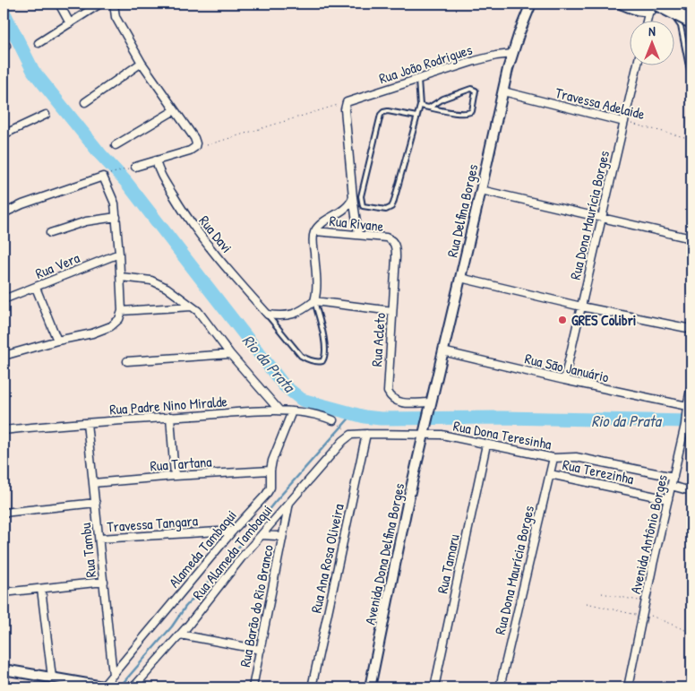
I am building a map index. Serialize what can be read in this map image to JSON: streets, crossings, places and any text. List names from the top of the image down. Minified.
{"streets":{"street":["Rua João Rodrigues","Travessa Adelaide","Rua Delfina Borges","Rua Dona Maurícia Borges","Rua Rivane","Rua Davi","Rua Vera","Rua Acleto","Rua Sāo Januário","Rua Padre Nino Miralde","Rua Dona Teresinha","Rua Tartana","Rua Terezinha","Travessa Tangara","Avenida Antônio Borges","Alameda Tambaqui","Rua Tambu","Rua Alameda Tambaqui","Avenida Dona Delfina Borges","Rua Ana Rosa Oliveira","Rua Tamaru","Rua Barão do Rio Branco"]},"crossings":[["Rua João Rodrigues","Rua Delfina Borges"],["Travessa Adelaide","Rua Delfina Borges"],["Travessa Adelaide","Rua Dona Maurícia Borges"],["Rua Delfina Borges","Rua Acleto"],["Rua Delfina Borges","Rua Sāo Januário"],["Rua Delfina Borges","Rua Dona Teresinha"],["Rua Delfina Borges","Avenida Dona Delfina Borges"],["Rua Dona Maurícia Borges","Rua Sāo Januário"],["Rua Dona Maurícia Borges","Rua Dona Teresinha"],["Rua Dona Maurícia Borges","Rua Terezinha"],["Rua Rivane","Rua Davi"],["Rua Rivane","Rua Acleto"],["Rua Sāo Januário","Avenida Antônio Borges"],["Rua Padre Nino Miralde","Alameda Tambaqui"],["Rua Padre Nino Miralde","Rua Tambu"],["Rua Dona Teresinha","Avenida Antônio Borges"],["Rua Dona Teresinha","Rua Alameda Tambaqui"],["Rua Dona Teresinha","Avenida Dona Delfina Borges"],["Rua Dona Teresinha","Rua Ana Rosa Oliveira"],["Rua Dona Teresinha","Rua Tamaru"],["Rua Tartana","Alameda Tambaqui"],["Rua Tartana","Rua Tambu"],["Rua Terezinha","Avenida Antônio Borges"],["Travessa Tangara","Alameda Tambaqui"],["Travessa Tangara","Rua Tambu"],["Alameda Tambaqui","Rua Tambu"],["Rua Alameda Tambaqui","Rua Barão do Rio Branco"]],"water":["Rio da Prata"],"places":["GRES Colibri"],"north":"top"}
